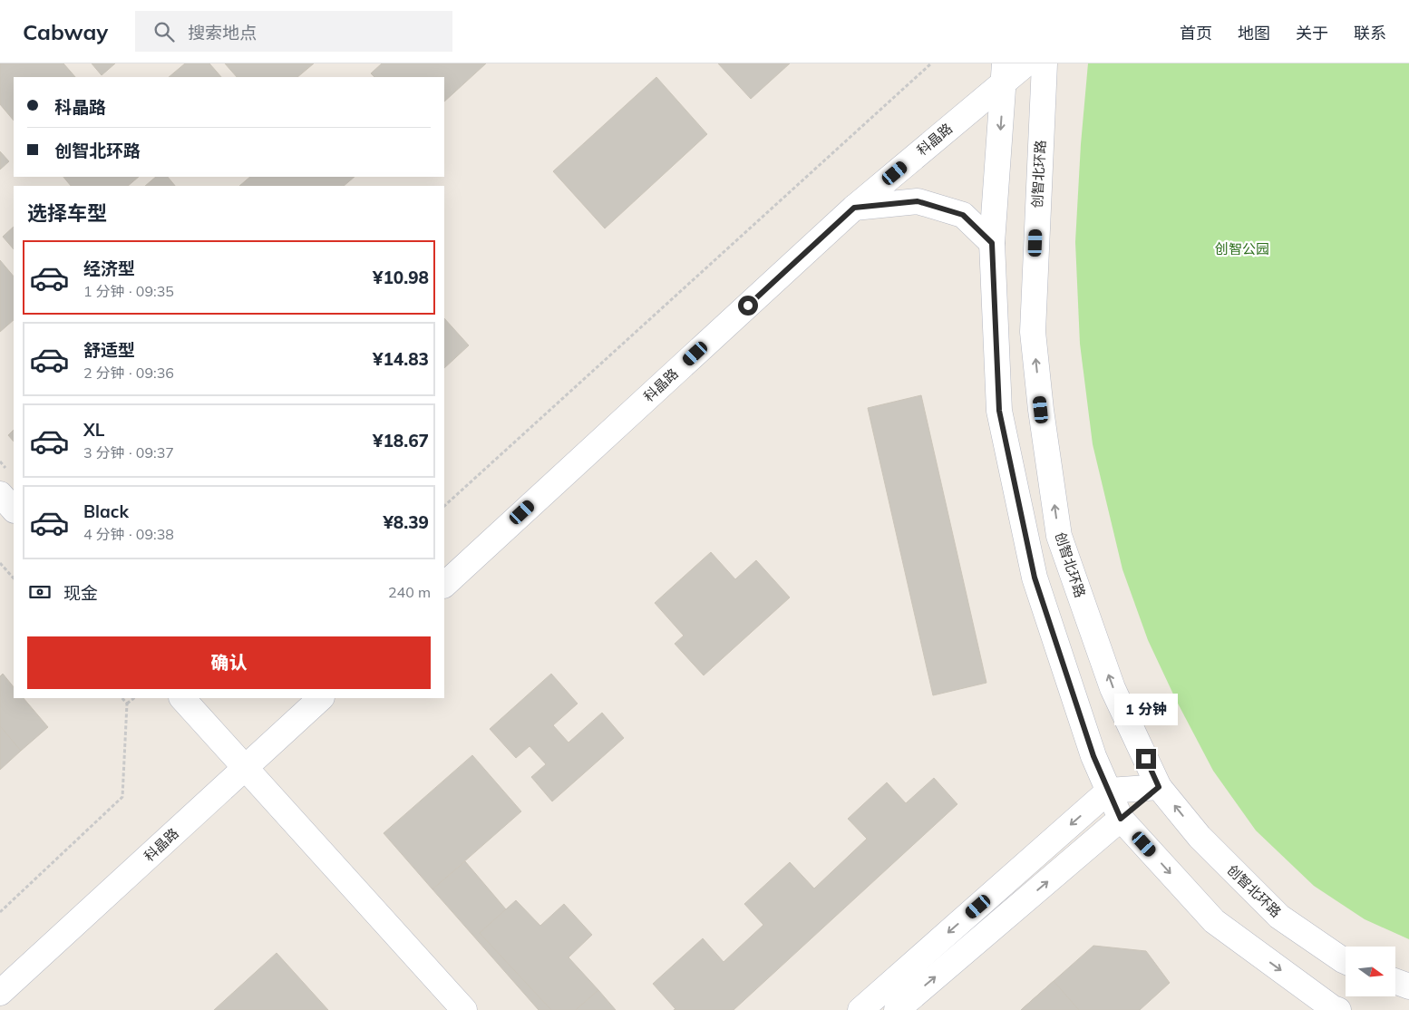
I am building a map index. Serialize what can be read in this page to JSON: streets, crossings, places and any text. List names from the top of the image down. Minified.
{"streets":{"street":["科晶路","创智北环路"]},"parks":["创智公园"],"north":"right","page":{"header":"Cabway","search":"搜索地点","nav":["首页","地图","关于","联系"],"banner":["科晶路","创智北环路"],"heading":"选择车型","list":[{"name":"经济型","note":"1 分钟 · 09:35","value":"¥10.98"},{"name":"舒适型","note":"2 分钟 · 09:36","value":"¥14.83"},{"name":"XL","note":"3 分钟 · 09:37","value":"¥18.67"},{"name":"Black","note":"4 分钟 · 09:38","value":"¥8.39"}],"pay":["现金","240 m"],"buttons":"确认","bubble":"1 分钟"}}
